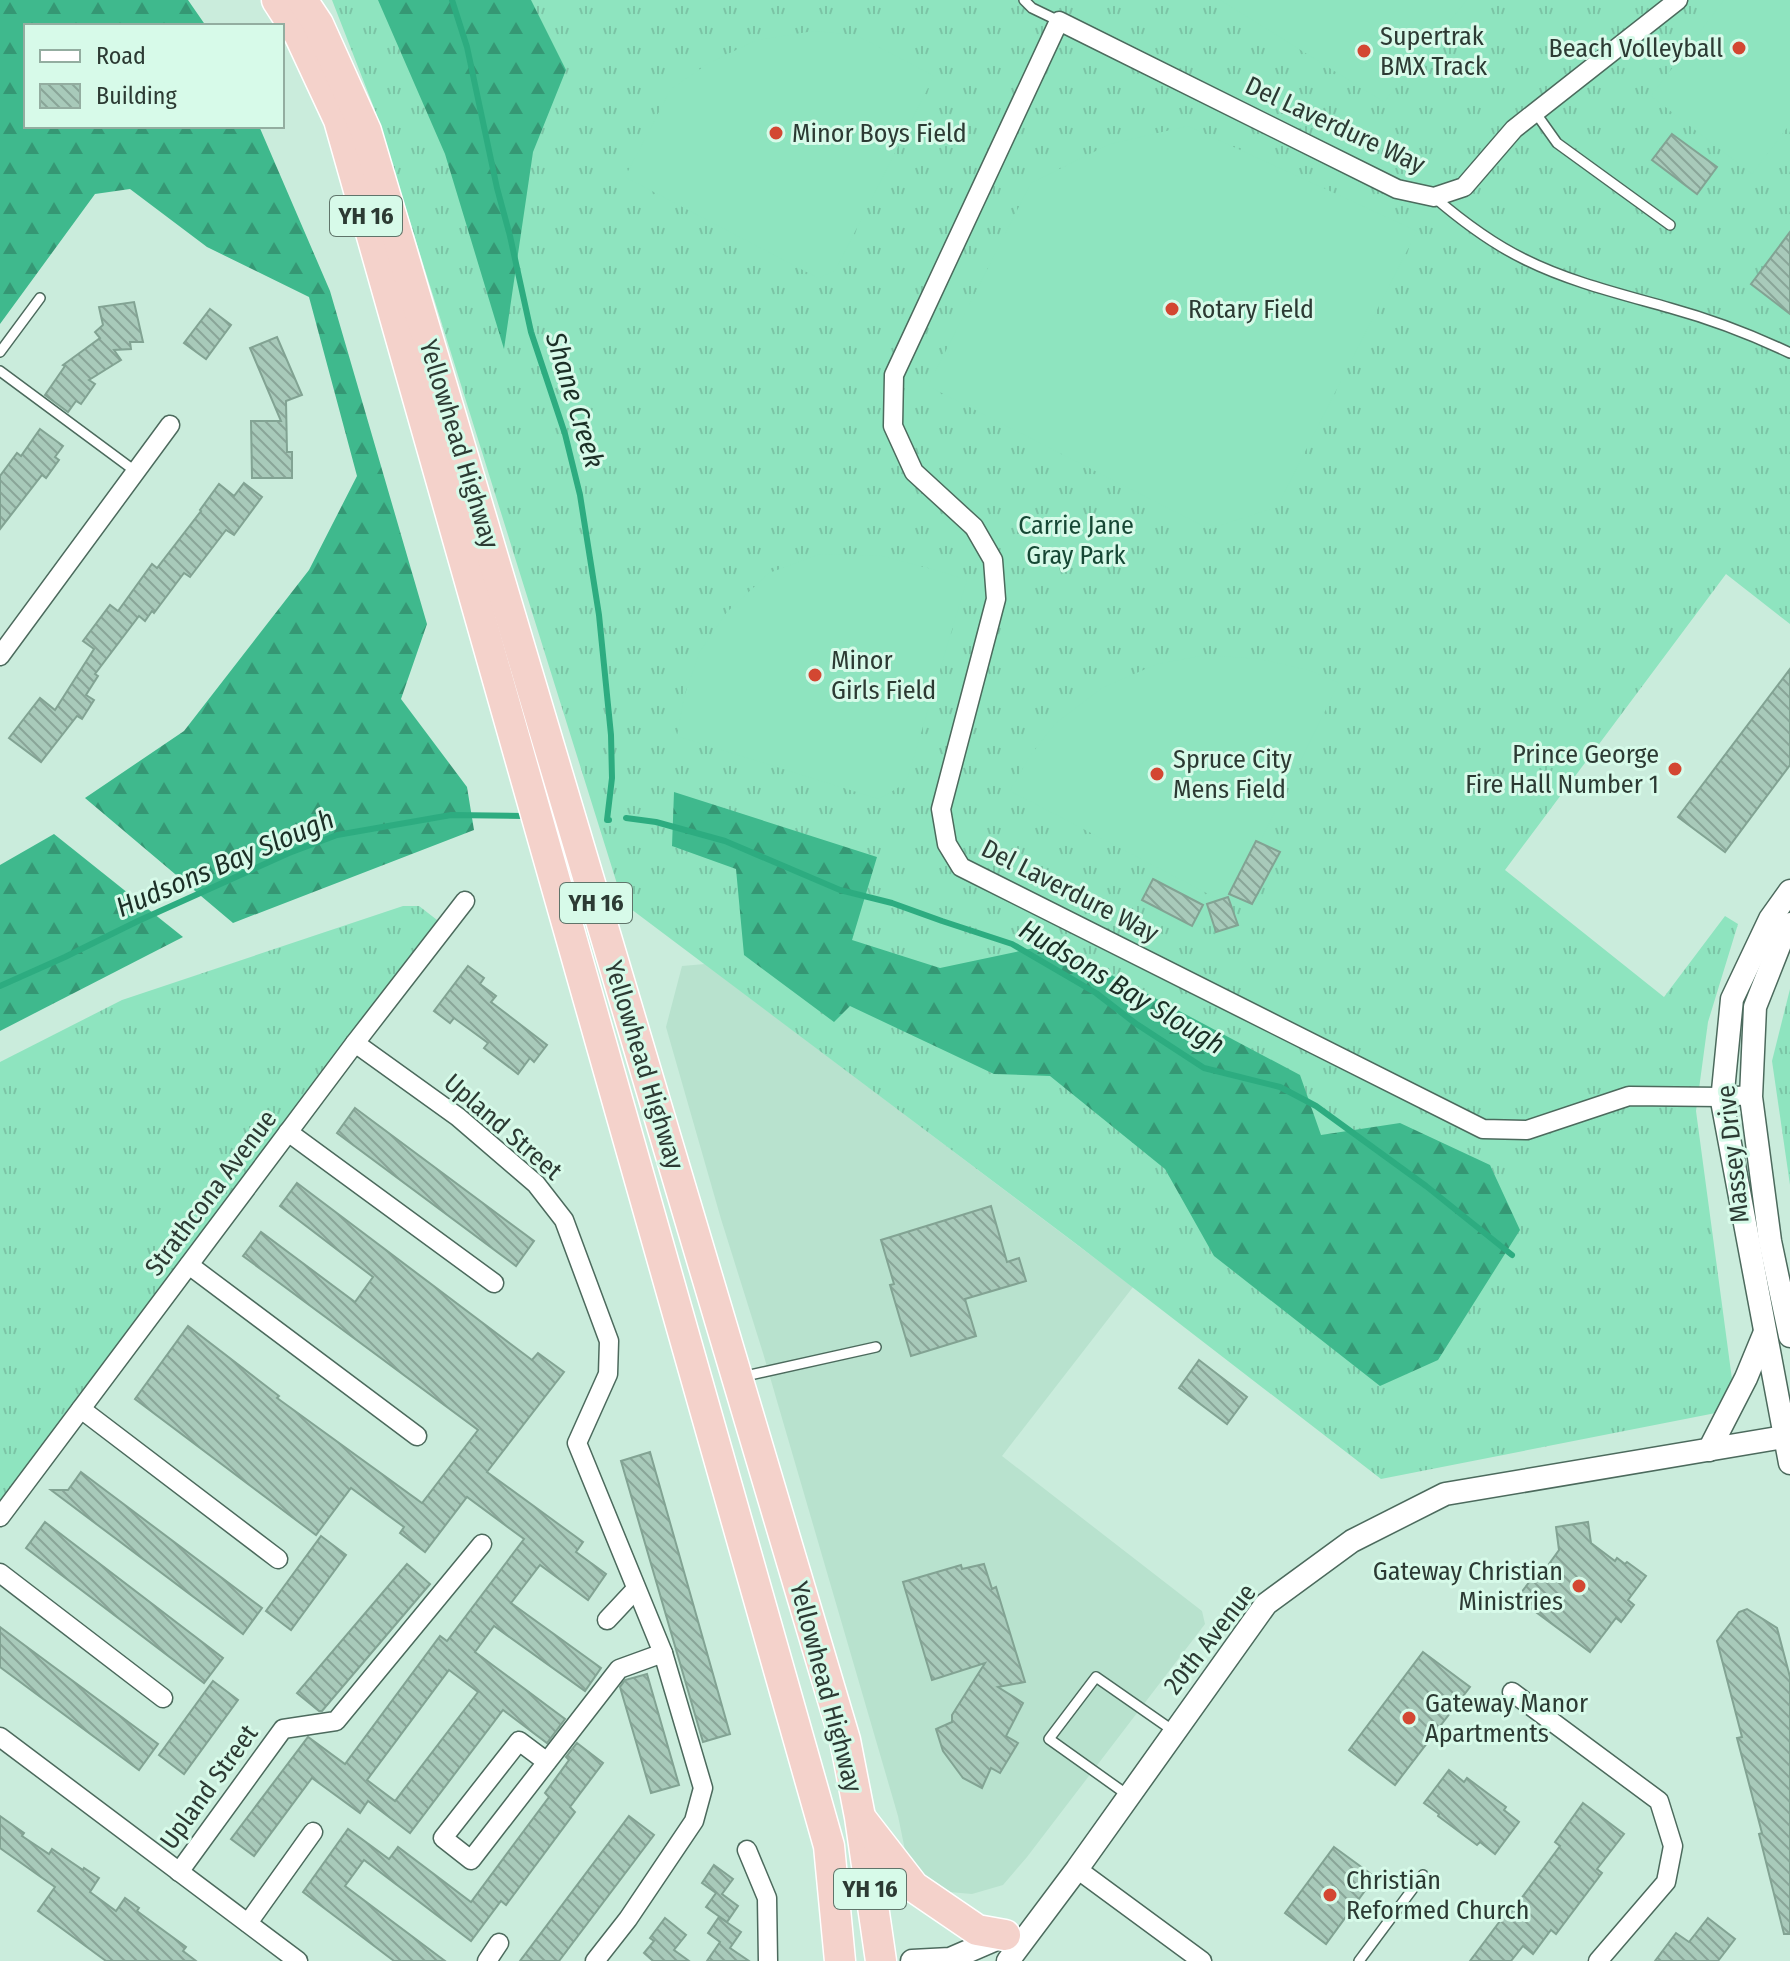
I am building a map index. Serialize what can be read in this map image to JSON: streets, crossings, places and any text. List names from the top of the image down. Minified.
{"streets":{"highway":["YH 16","Yellowhead Highway"],"street":["Del Laverdure Way","Upland Street","Massey Drive","Strathcona Avenue","20th Avenue"]},"crossings":[["Del Laverdure Way","Massey Drive"],["Upland Street","Strathcona Avenue"],["Massey Drive","20th Avenue"]],"water":["Shane Creek","Hudsons Bay Slough"],"parks":["Carrie Jane Gray Park"],"places":["Beach Volleyball","Supertrak BMX Track","Minor Boys Field","Rotary Field","Minor Girls Field","Prince George Fire Hall Number 1","Spruce City Mens Field","Gateway Christian Ministries","Gateway Manor Apartments","Christian Reformed Church"],"legend":["Road","Building"]}
